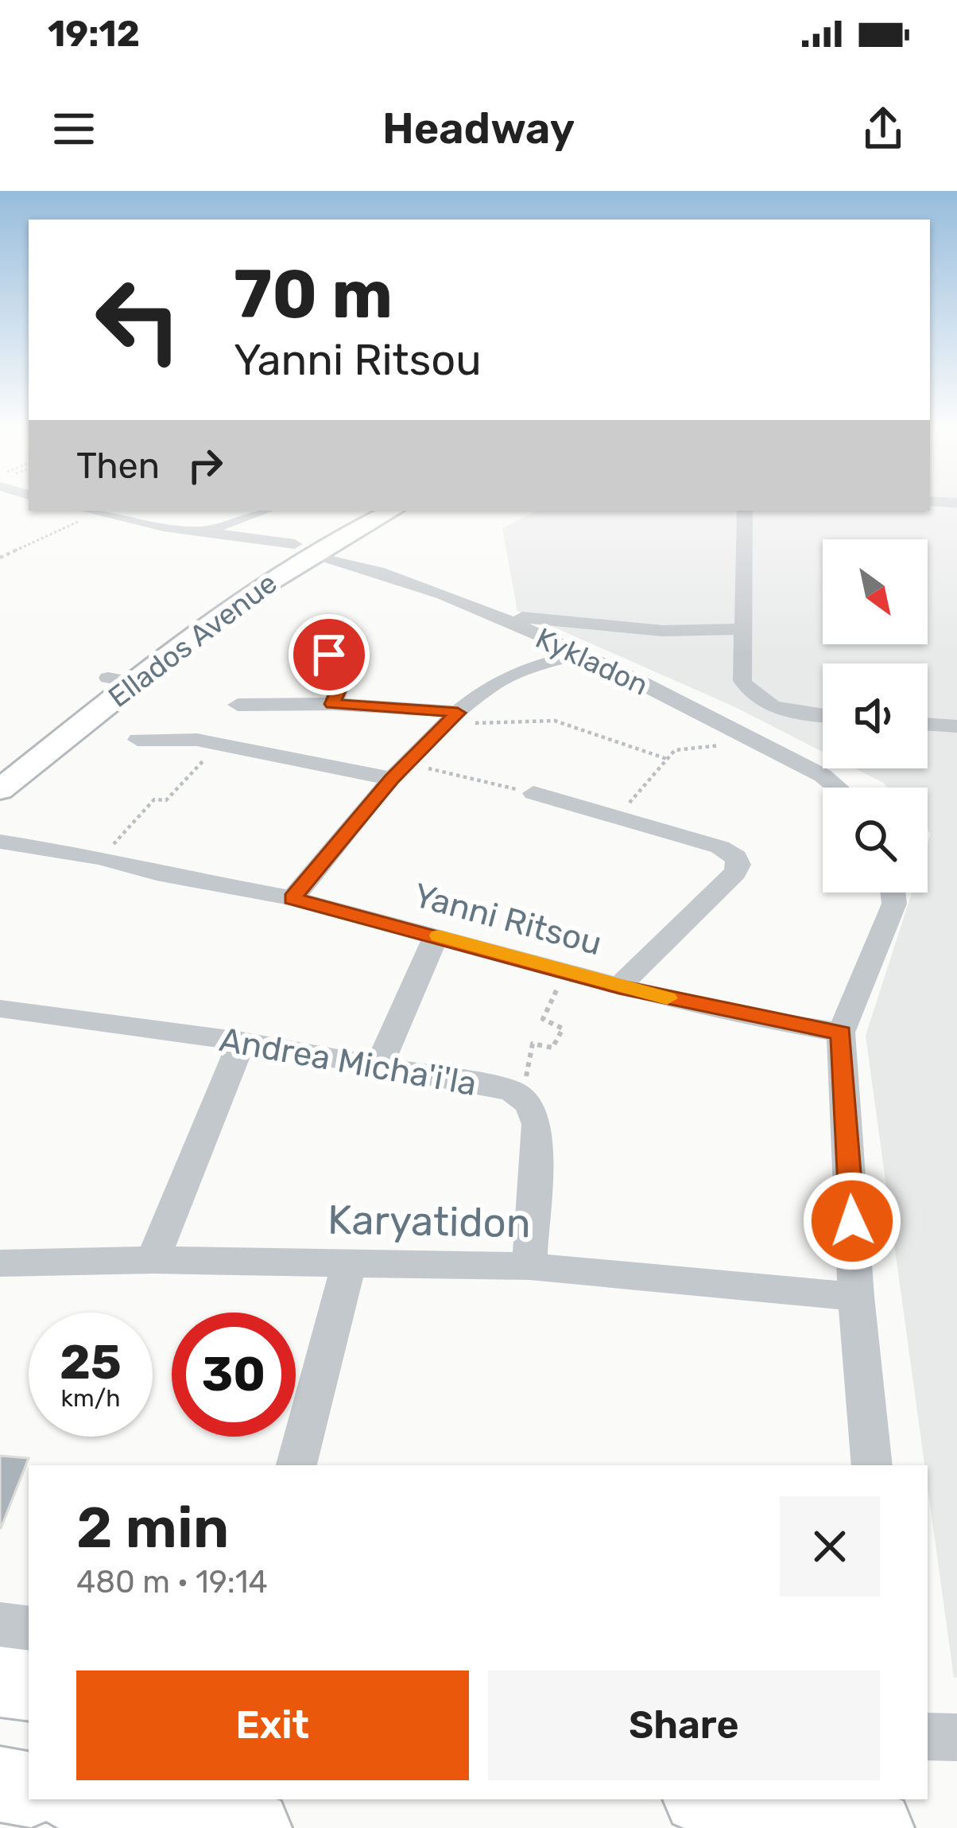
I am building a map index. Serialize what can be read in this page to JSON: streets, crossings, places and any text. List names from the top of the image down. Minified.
{"streets":{"main road":["Ellados Avenue"],"street":["Kykladon","Yanni Ritsou","Andrea Micha'i'la","Karyatidon"]},"crossings":[["Ellados Avenue","Kykladon"],["Andrea Micha'i'la","Karyatidon"]],"north":"bottom right","page":{"status":"19:12","header":"Headway","turn":["70 m","Yanni Ritsou"],"then":"Then","speed":"25 km/h","limit":"30","heading":["2 min","480 m · 19:14"],"buttons":["Exit","Share"]}}
